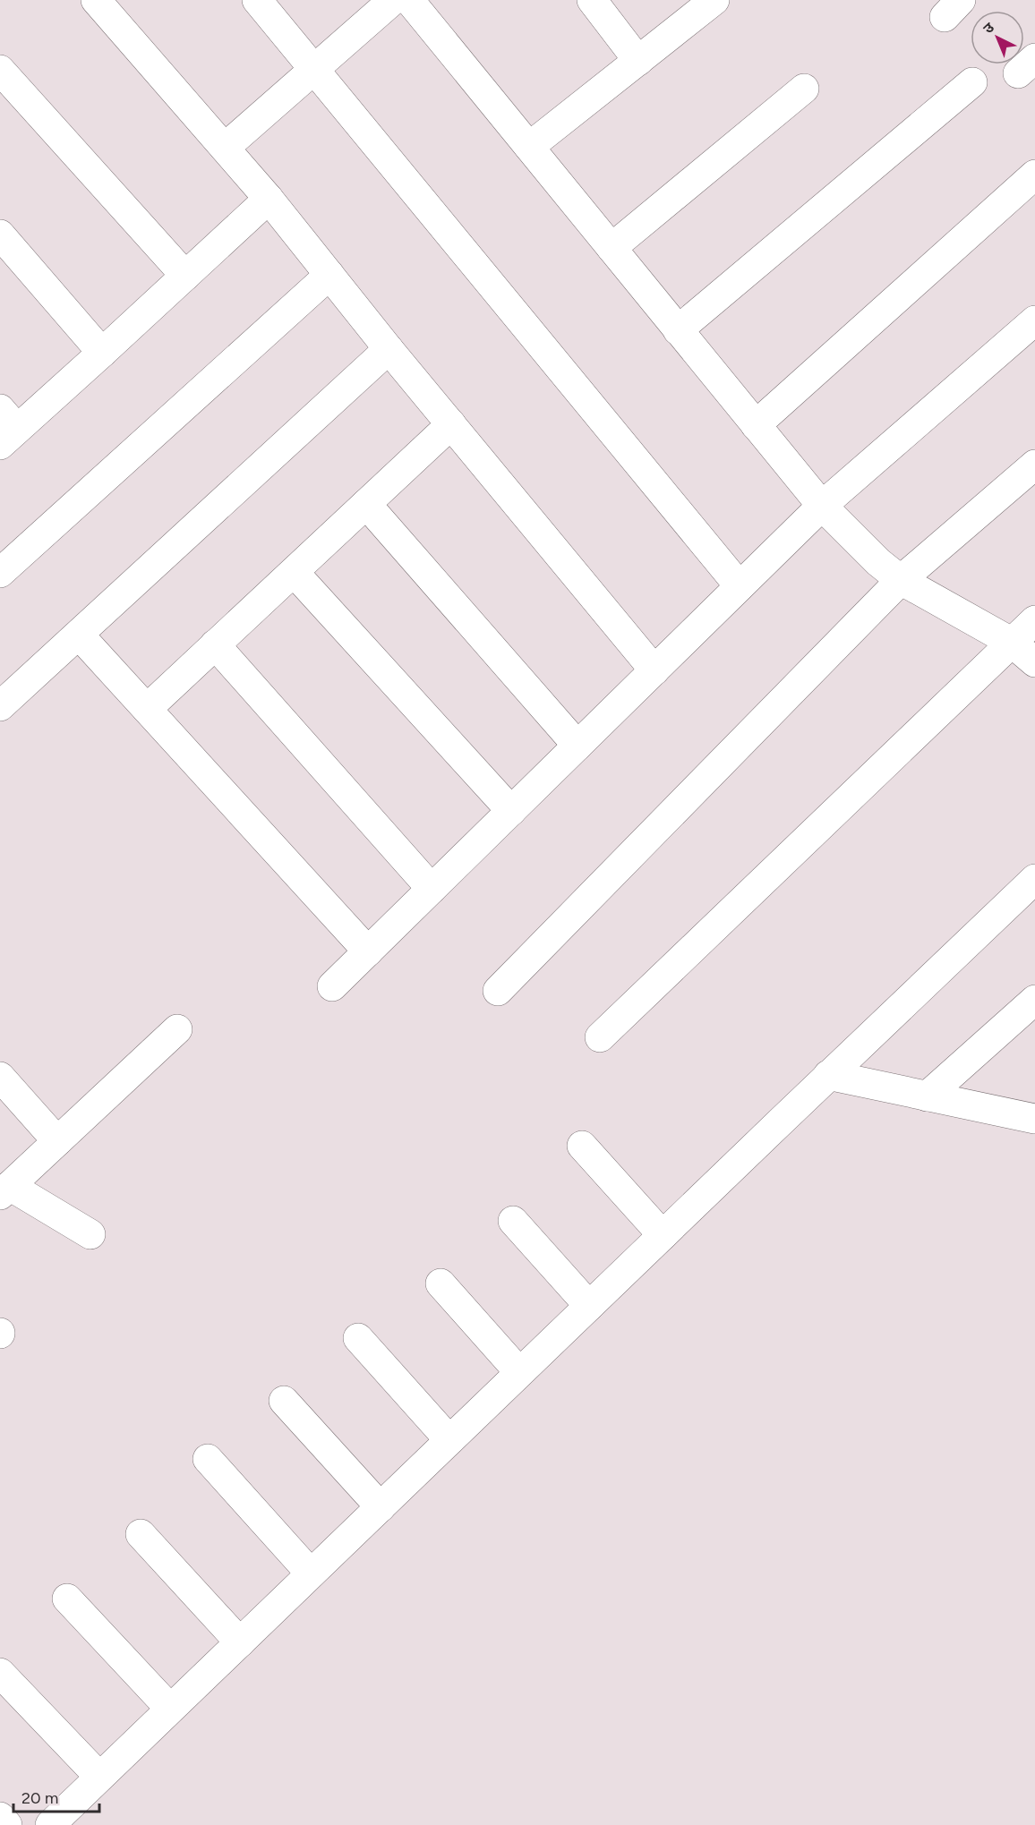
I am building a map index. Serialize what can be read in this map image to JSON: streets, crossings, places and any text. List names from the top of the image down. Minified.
{"scale_bar":"20 m","north":"top left"}
